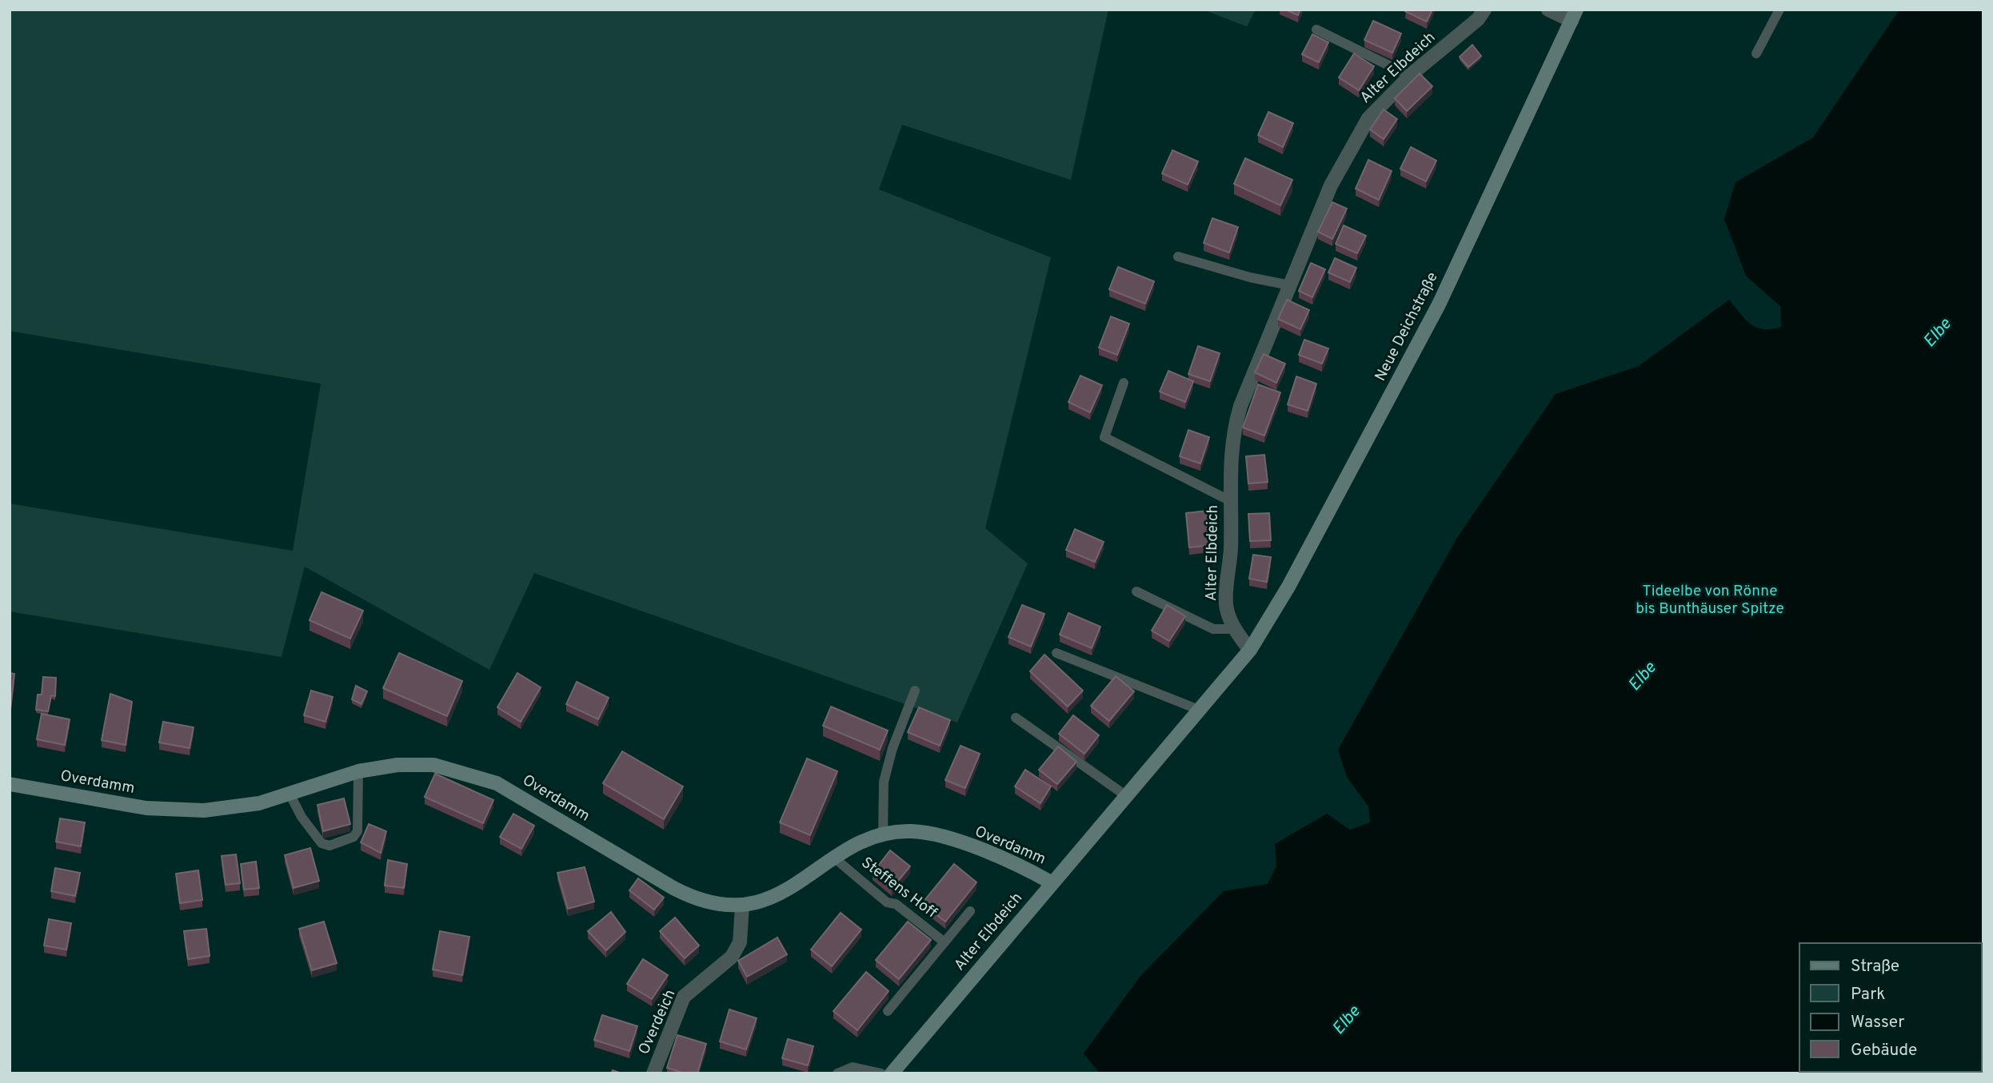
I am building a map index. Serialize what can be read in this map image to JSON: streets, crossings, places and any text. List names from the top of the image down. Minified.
{"streets":{"street":["Alter Elbdeich","Neue Deichstraße","Overdamm","Overdeich"],"lane":["Steffens Hoff"]},"crossings":[["Alter Elbdeich","Neue Deichstraße"],["Alter Elbdeich","Overdamm"],["Overdamm","Steffens Hoff"],["Overdamm","Overdeich"]],"water":["Elbe"],"parks":["Tideelbe von Rönne bis Bunthäuser Spitze"],"legend":["Straße","Park","Wasser","Gebäude"]}
